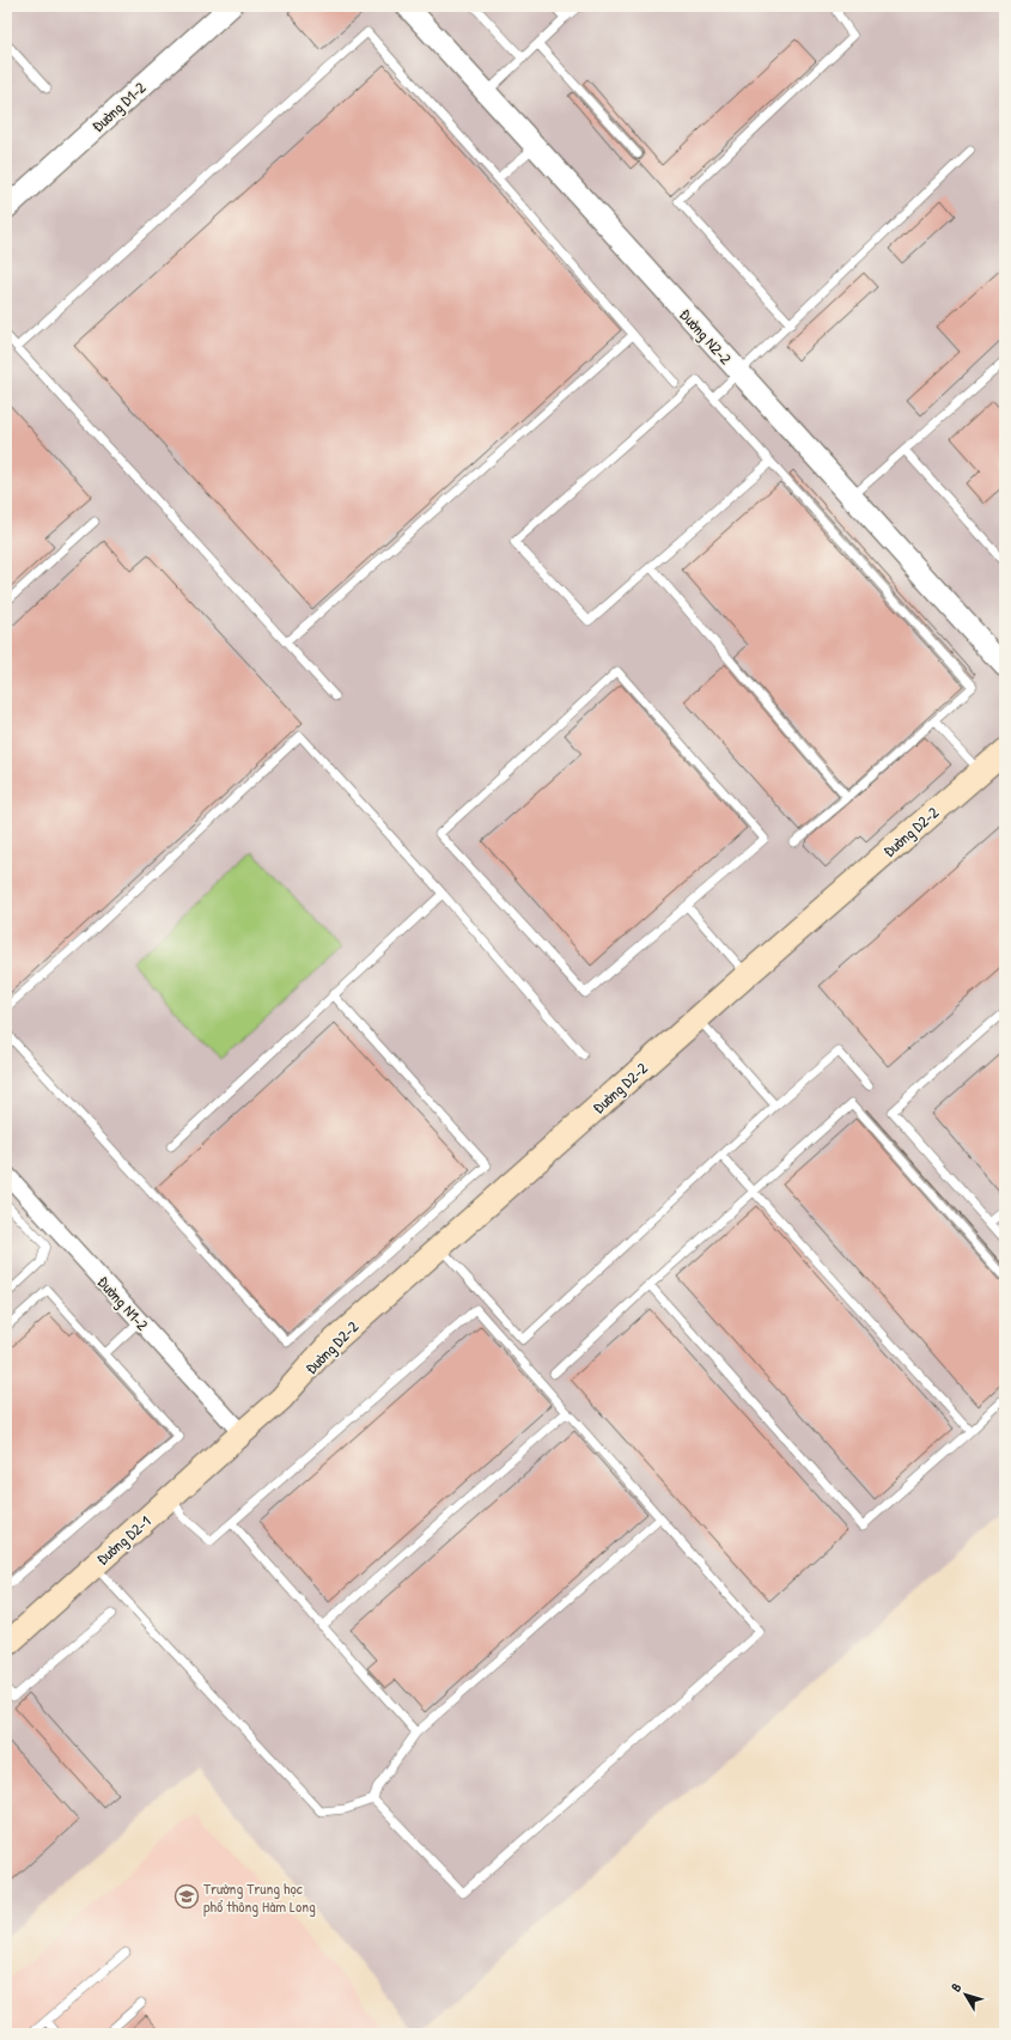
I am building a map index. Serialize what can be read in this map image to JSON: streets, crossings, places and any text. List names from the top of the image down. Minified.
{"streets":{"main road":["Đường D2-2","Đường D2-1"],"street":["Đường D1-2","Đường N2-2","Đường N1-2"]},"crossings":[["Đường D2-2","Đường N1-2"],["Đường D2-2","Đường D2-1"],["Đường N1-2","Đường D2-1"]],"places":{"school or university":["Trường Trung học phổ thông Hàm Long"]},"north":"top left"}
